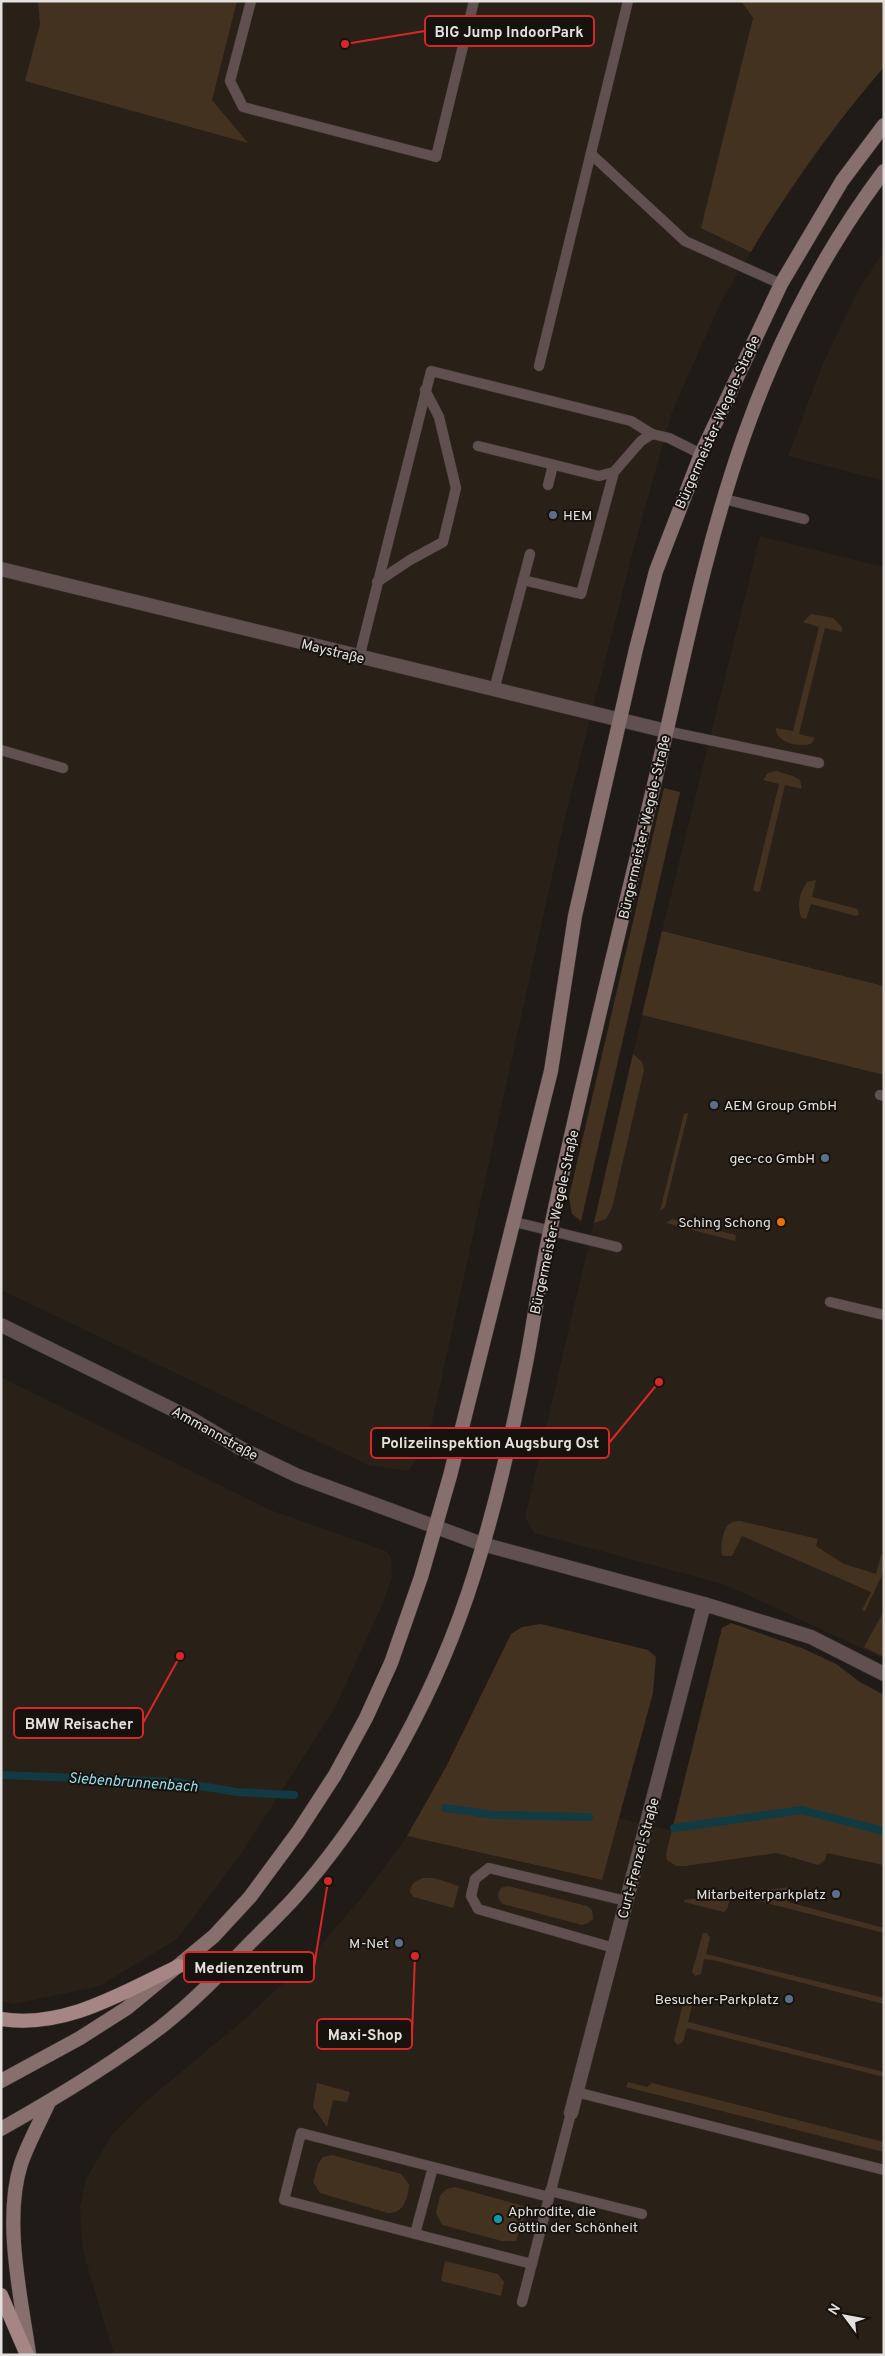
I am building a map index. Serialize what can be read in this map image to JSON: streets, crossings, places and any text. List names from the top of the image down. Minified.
{"streets":{"main road":["Bürgermeister-Wegele-Straße"],"street":["Maystraße","Ammannstraße","Curt-Frenzel-Straße"]},"crossings":[["Bürgermeister-Wegele-Straße","Maystraße"],["Bürgermeister-Wegele-Straße","Ammannstraße"]],"water":["Siebenbrunnenbach"],"places":["BIG Jump IndoorPark","HEM","AEM Group GmbH","gec-co GmbH","Sching Schong","Polizeiinspektion Augsburg Ost","BMW Reisacher","Medienzentrum","Mitarbeiterparkplatz","M-Net","Maxi-Shop","Besucher-Parkplatz","Aphrodite, die Göttin der Schönheit"],"north":"top left"}
